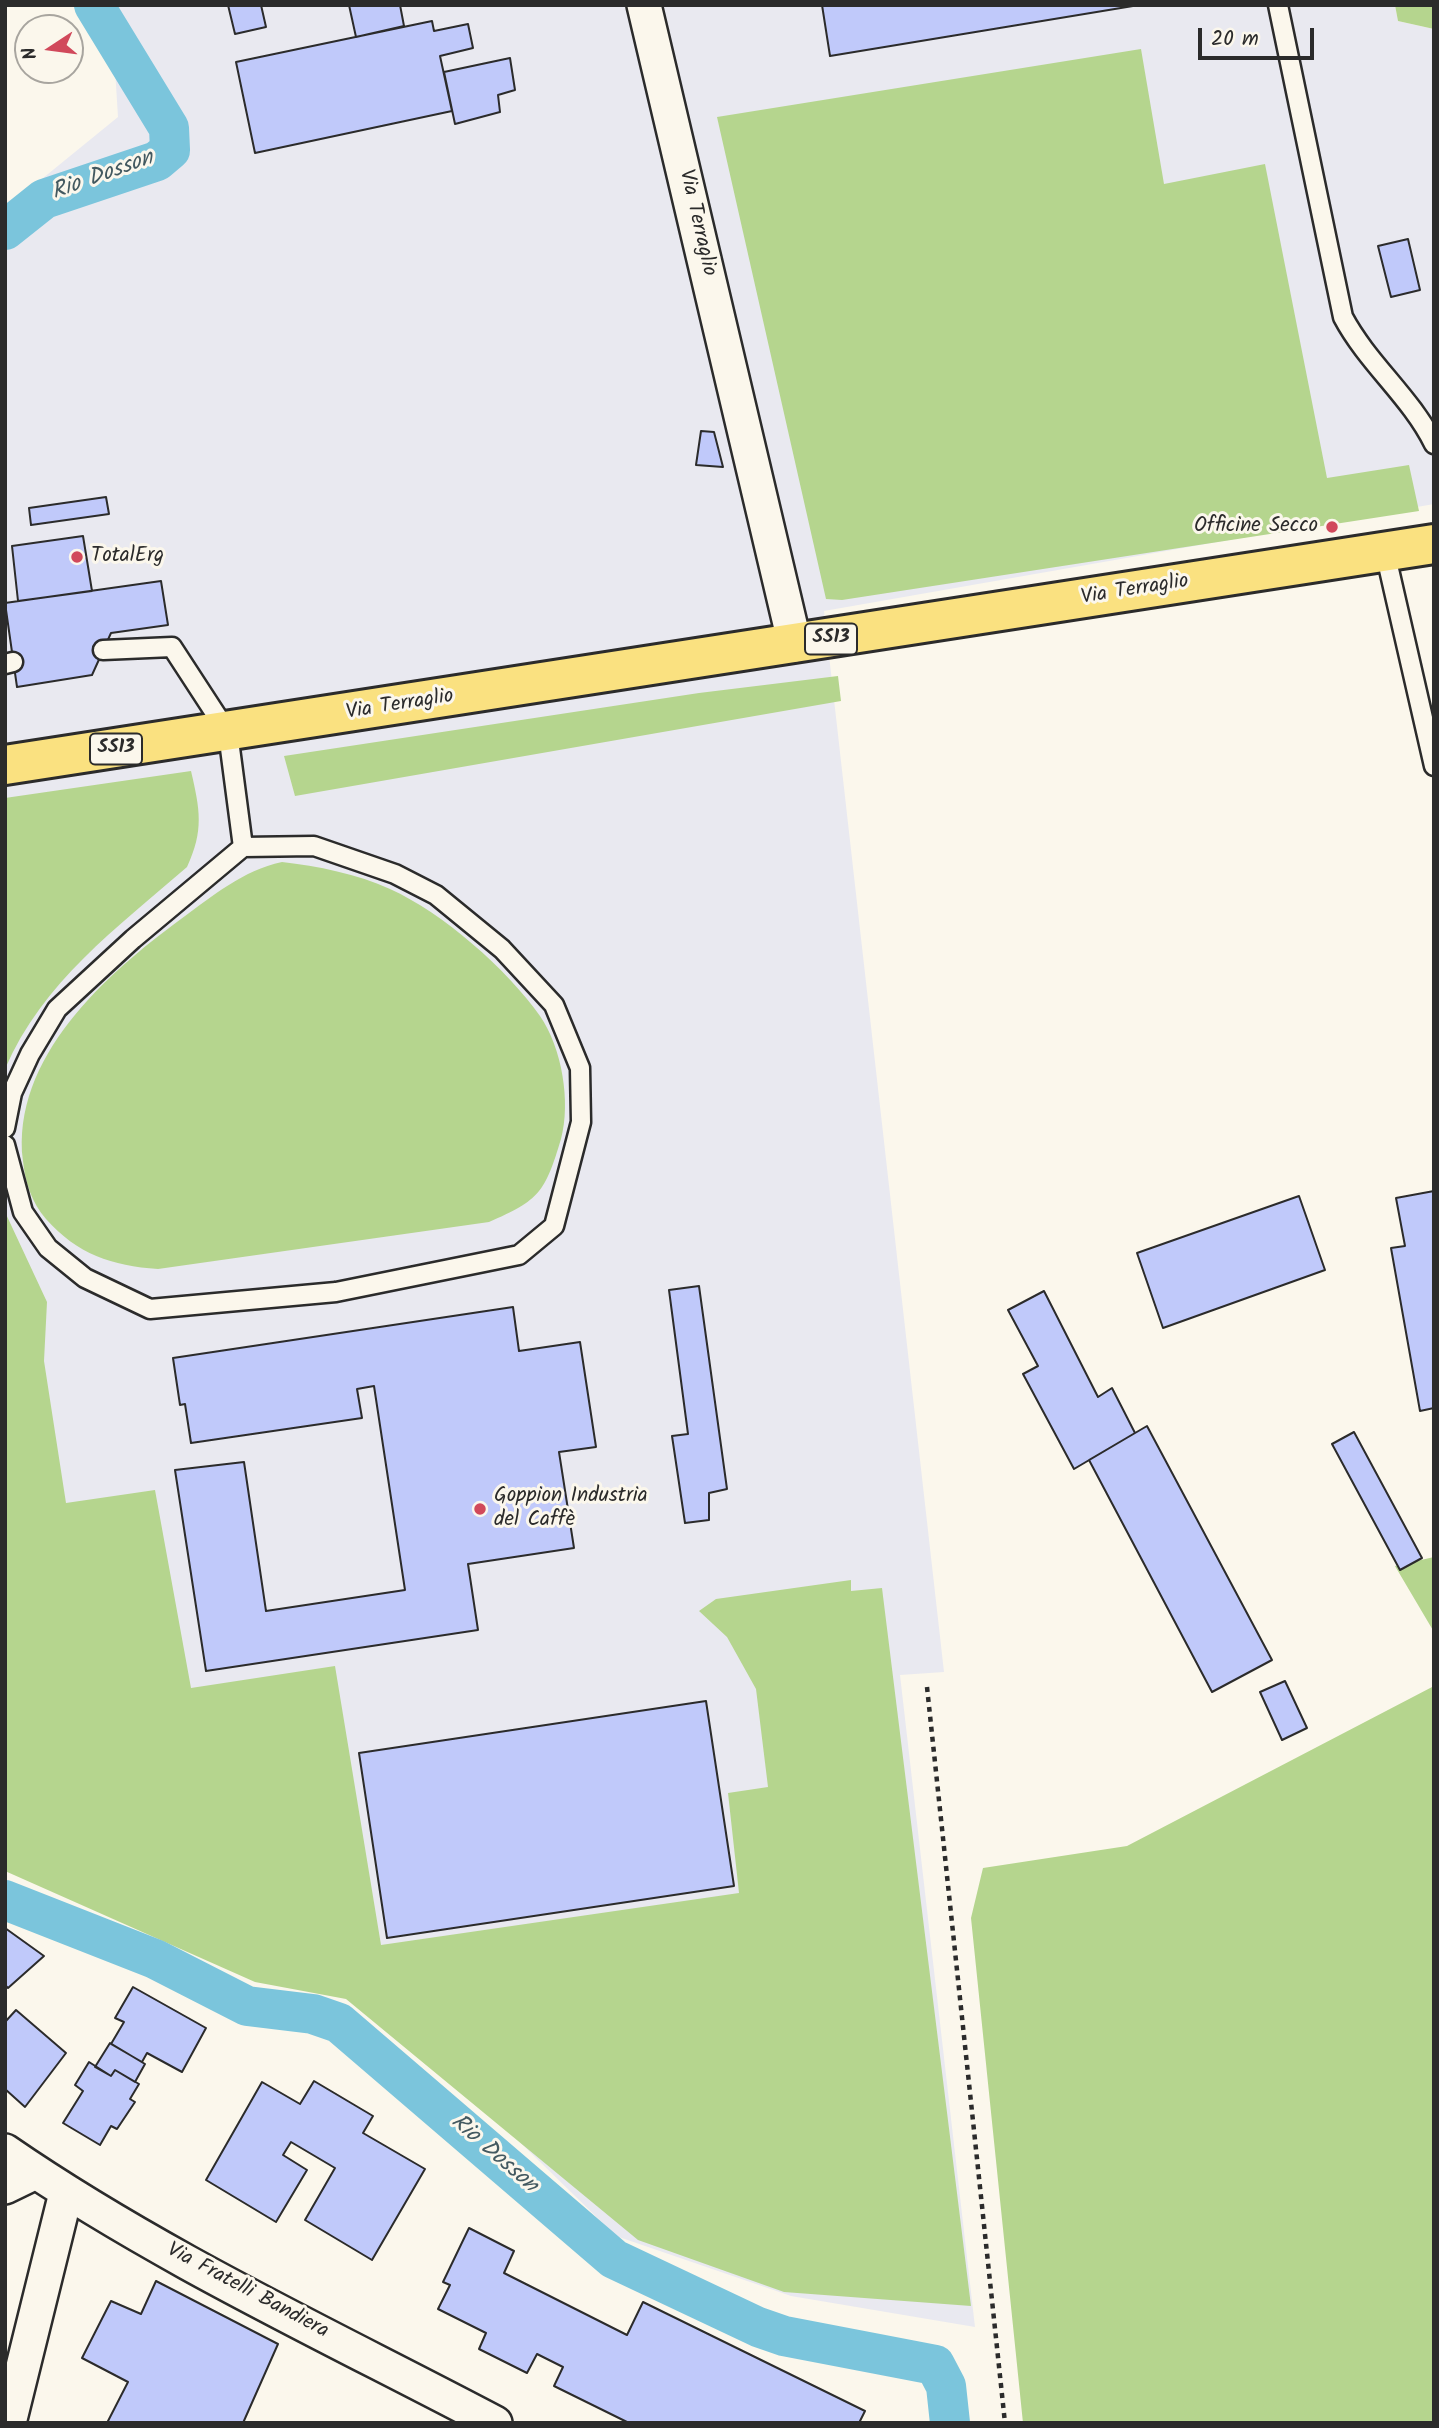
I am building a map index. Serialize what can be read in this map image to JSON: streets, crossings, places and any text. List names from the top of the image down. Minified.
{"streets":{"main road":["Via Terraglio","SS13"],"street":["Via Fratelli Bandiera"]},"water":["Rio Dosson"],"places":["Officine Secco","TotalErg","Goppion Industria del Caffè"],"scale_bar":"20 m","north":"left"}
